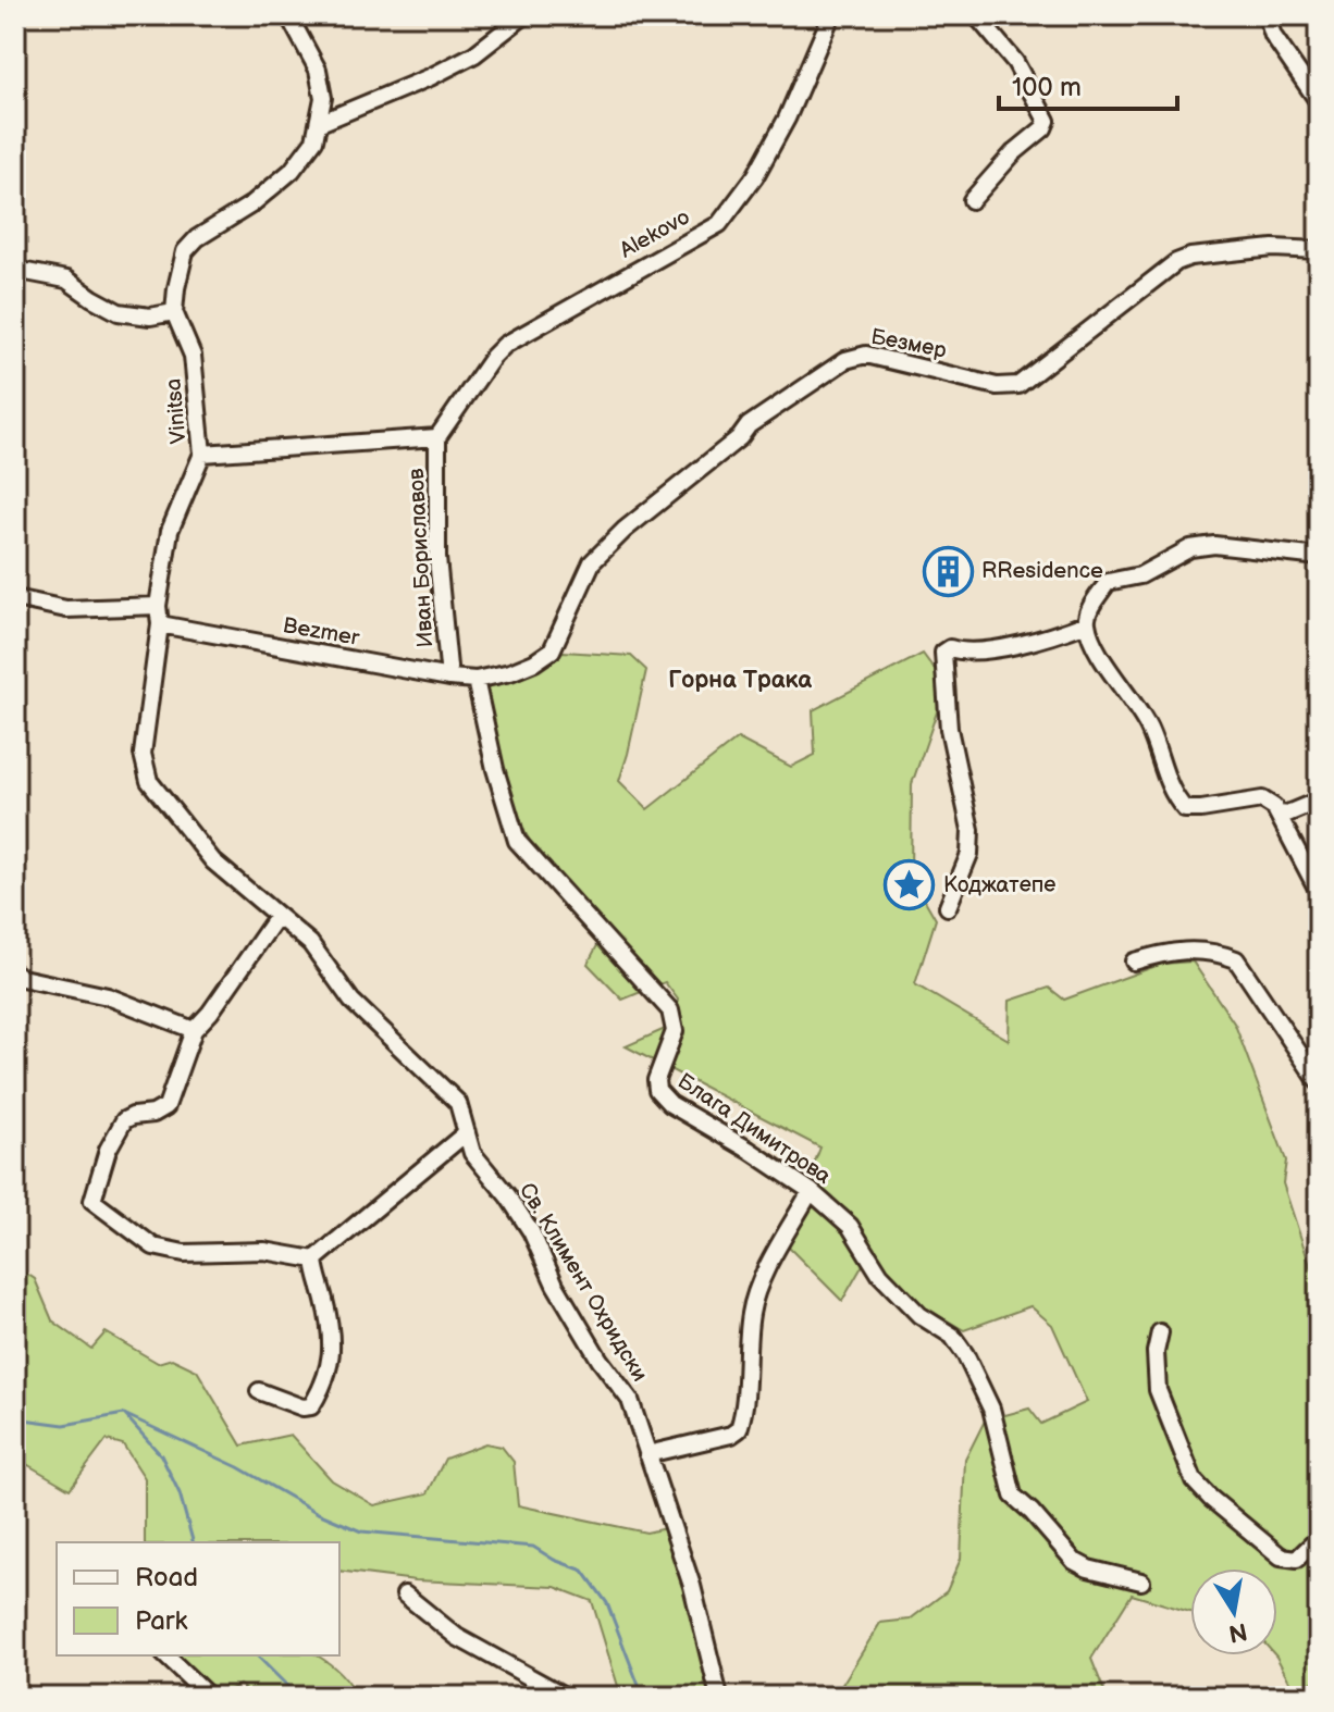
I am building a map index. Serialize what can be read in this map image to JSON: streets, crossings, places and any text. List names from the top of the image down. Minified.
{"streets":{"street":["Alekovo","Безмер","Vinitsa","Иван Бориславов","Bezmer","Блага Димитрова","Св. Климент Охридски"]},"crossings":[["Alekovo","Иван Бориславов"],["Безмер","Bezmer"],["Безмер","Блага Димитрова"],["Vinitsa","Bezmer"],["Vinitsa","Св. Климент Охридски"],["Иван Бориславов","Bezmer"],["Bezmer","Блага Димитрова"]],"districts":["Горна Трака"],"places":{"building":["RResidence"],"place":["Коджатепе"]},"legend":["Road","Park"],"scale_bar":"100 m","north":"bottom"}
